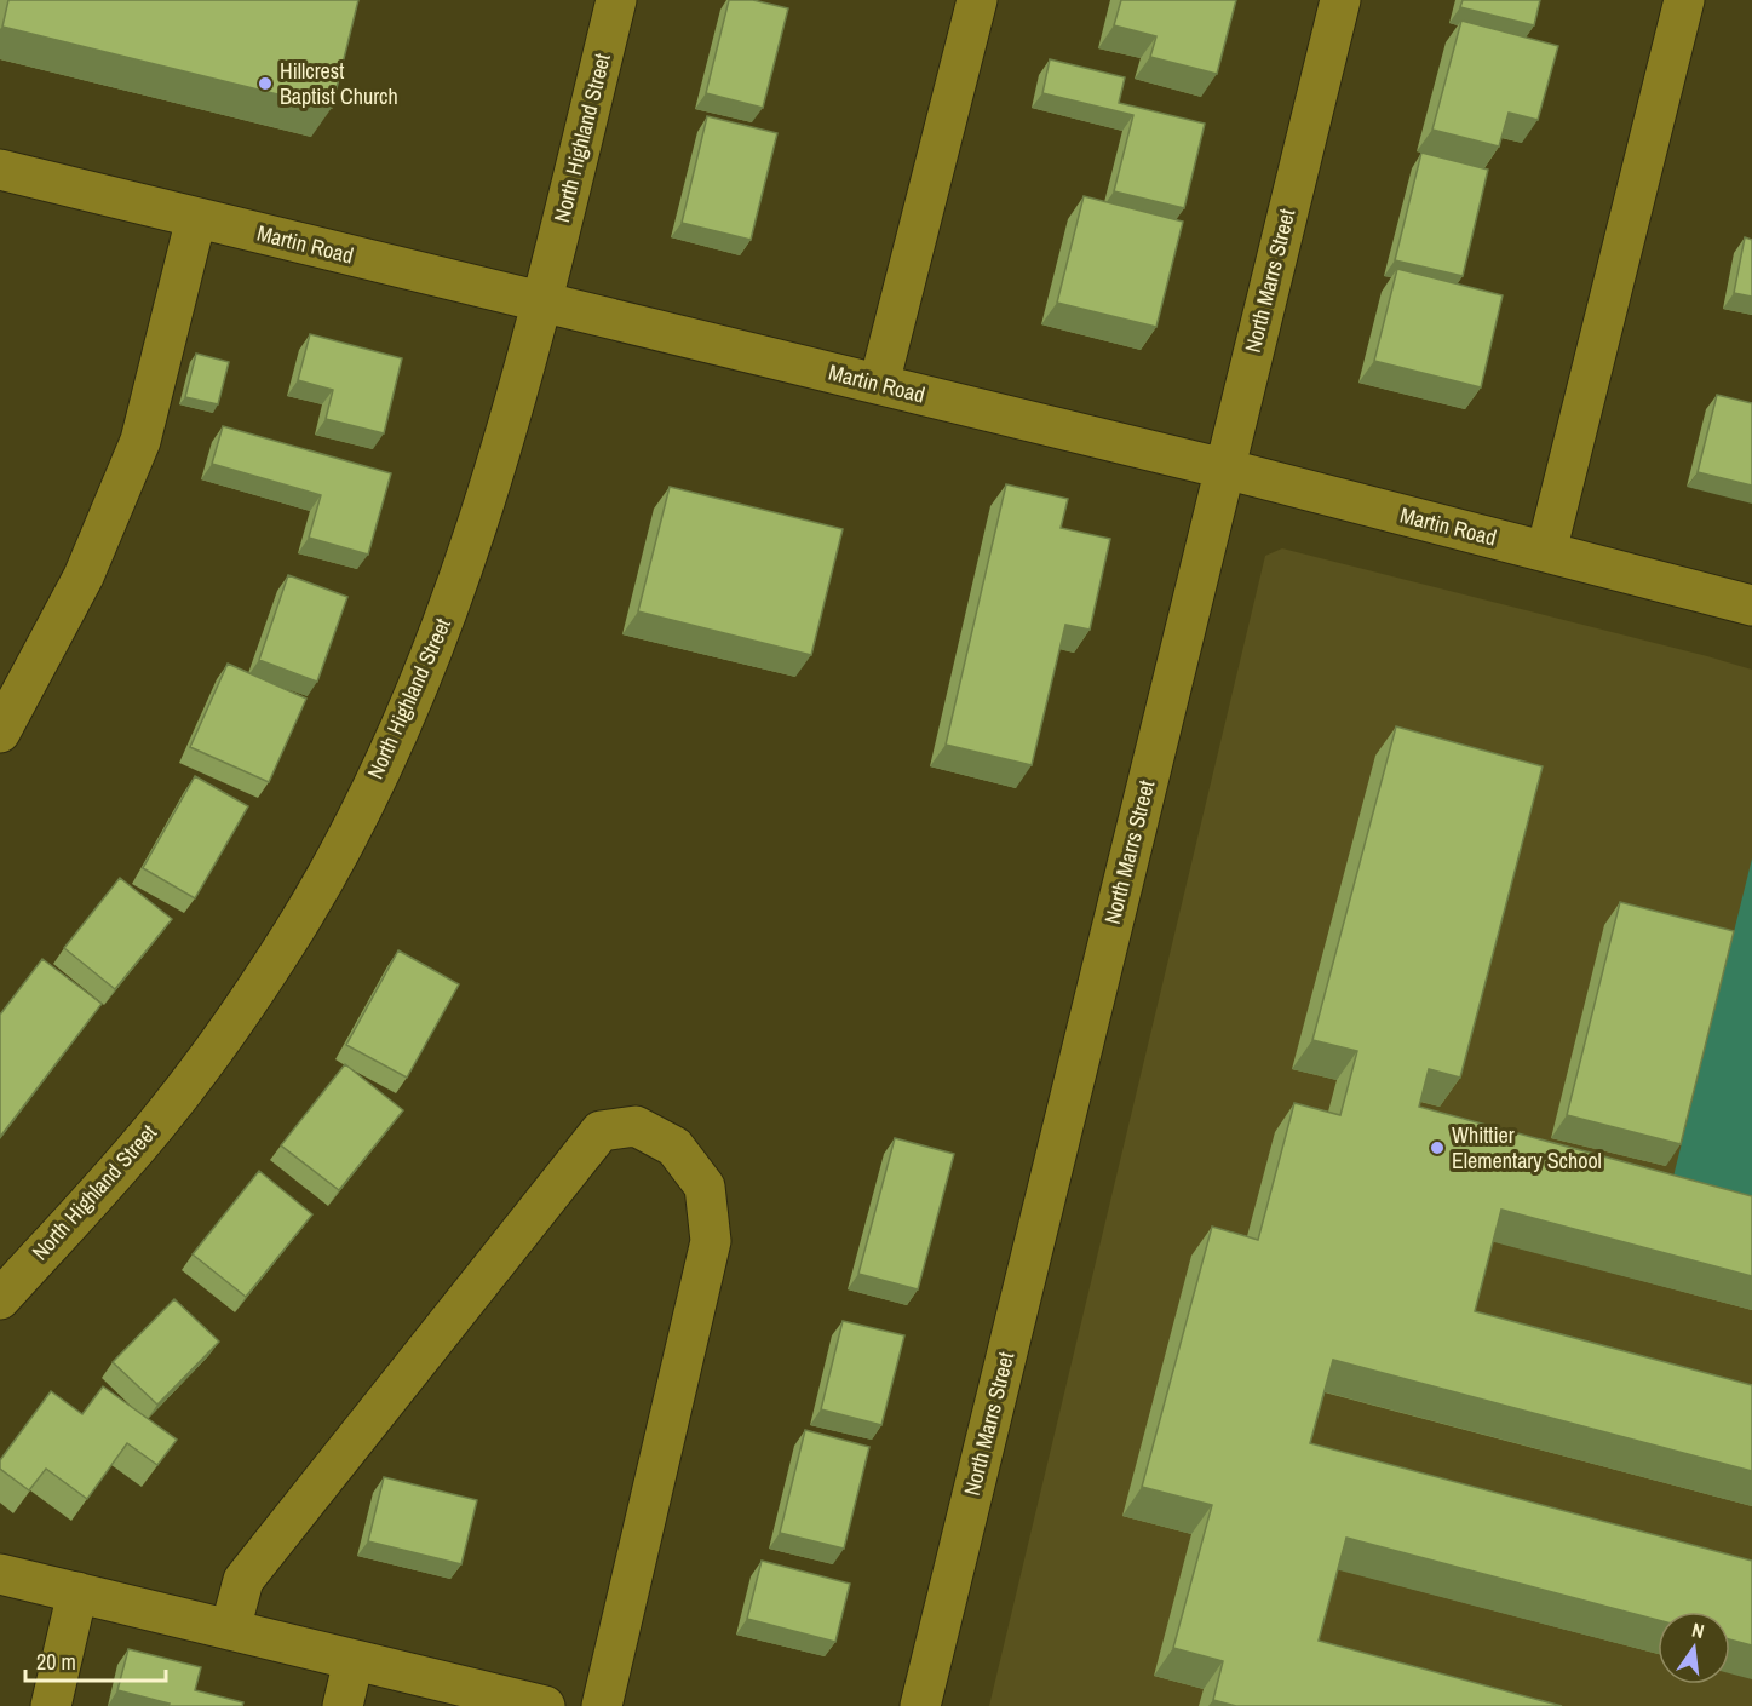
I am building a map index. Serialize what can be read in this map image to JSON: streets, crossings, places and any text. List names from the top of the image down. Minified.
{"streets":{"street":["North Highland Street","Martin Road","North Marrs Street"]},"crossings":[["North Highland Street","Martin Road"],["Martin Road","North Marrs Street"]],"places":["Hillcrest Baptist Church","Whittier Elementary School"],"scale_bar":"20 m","north":"top"}
